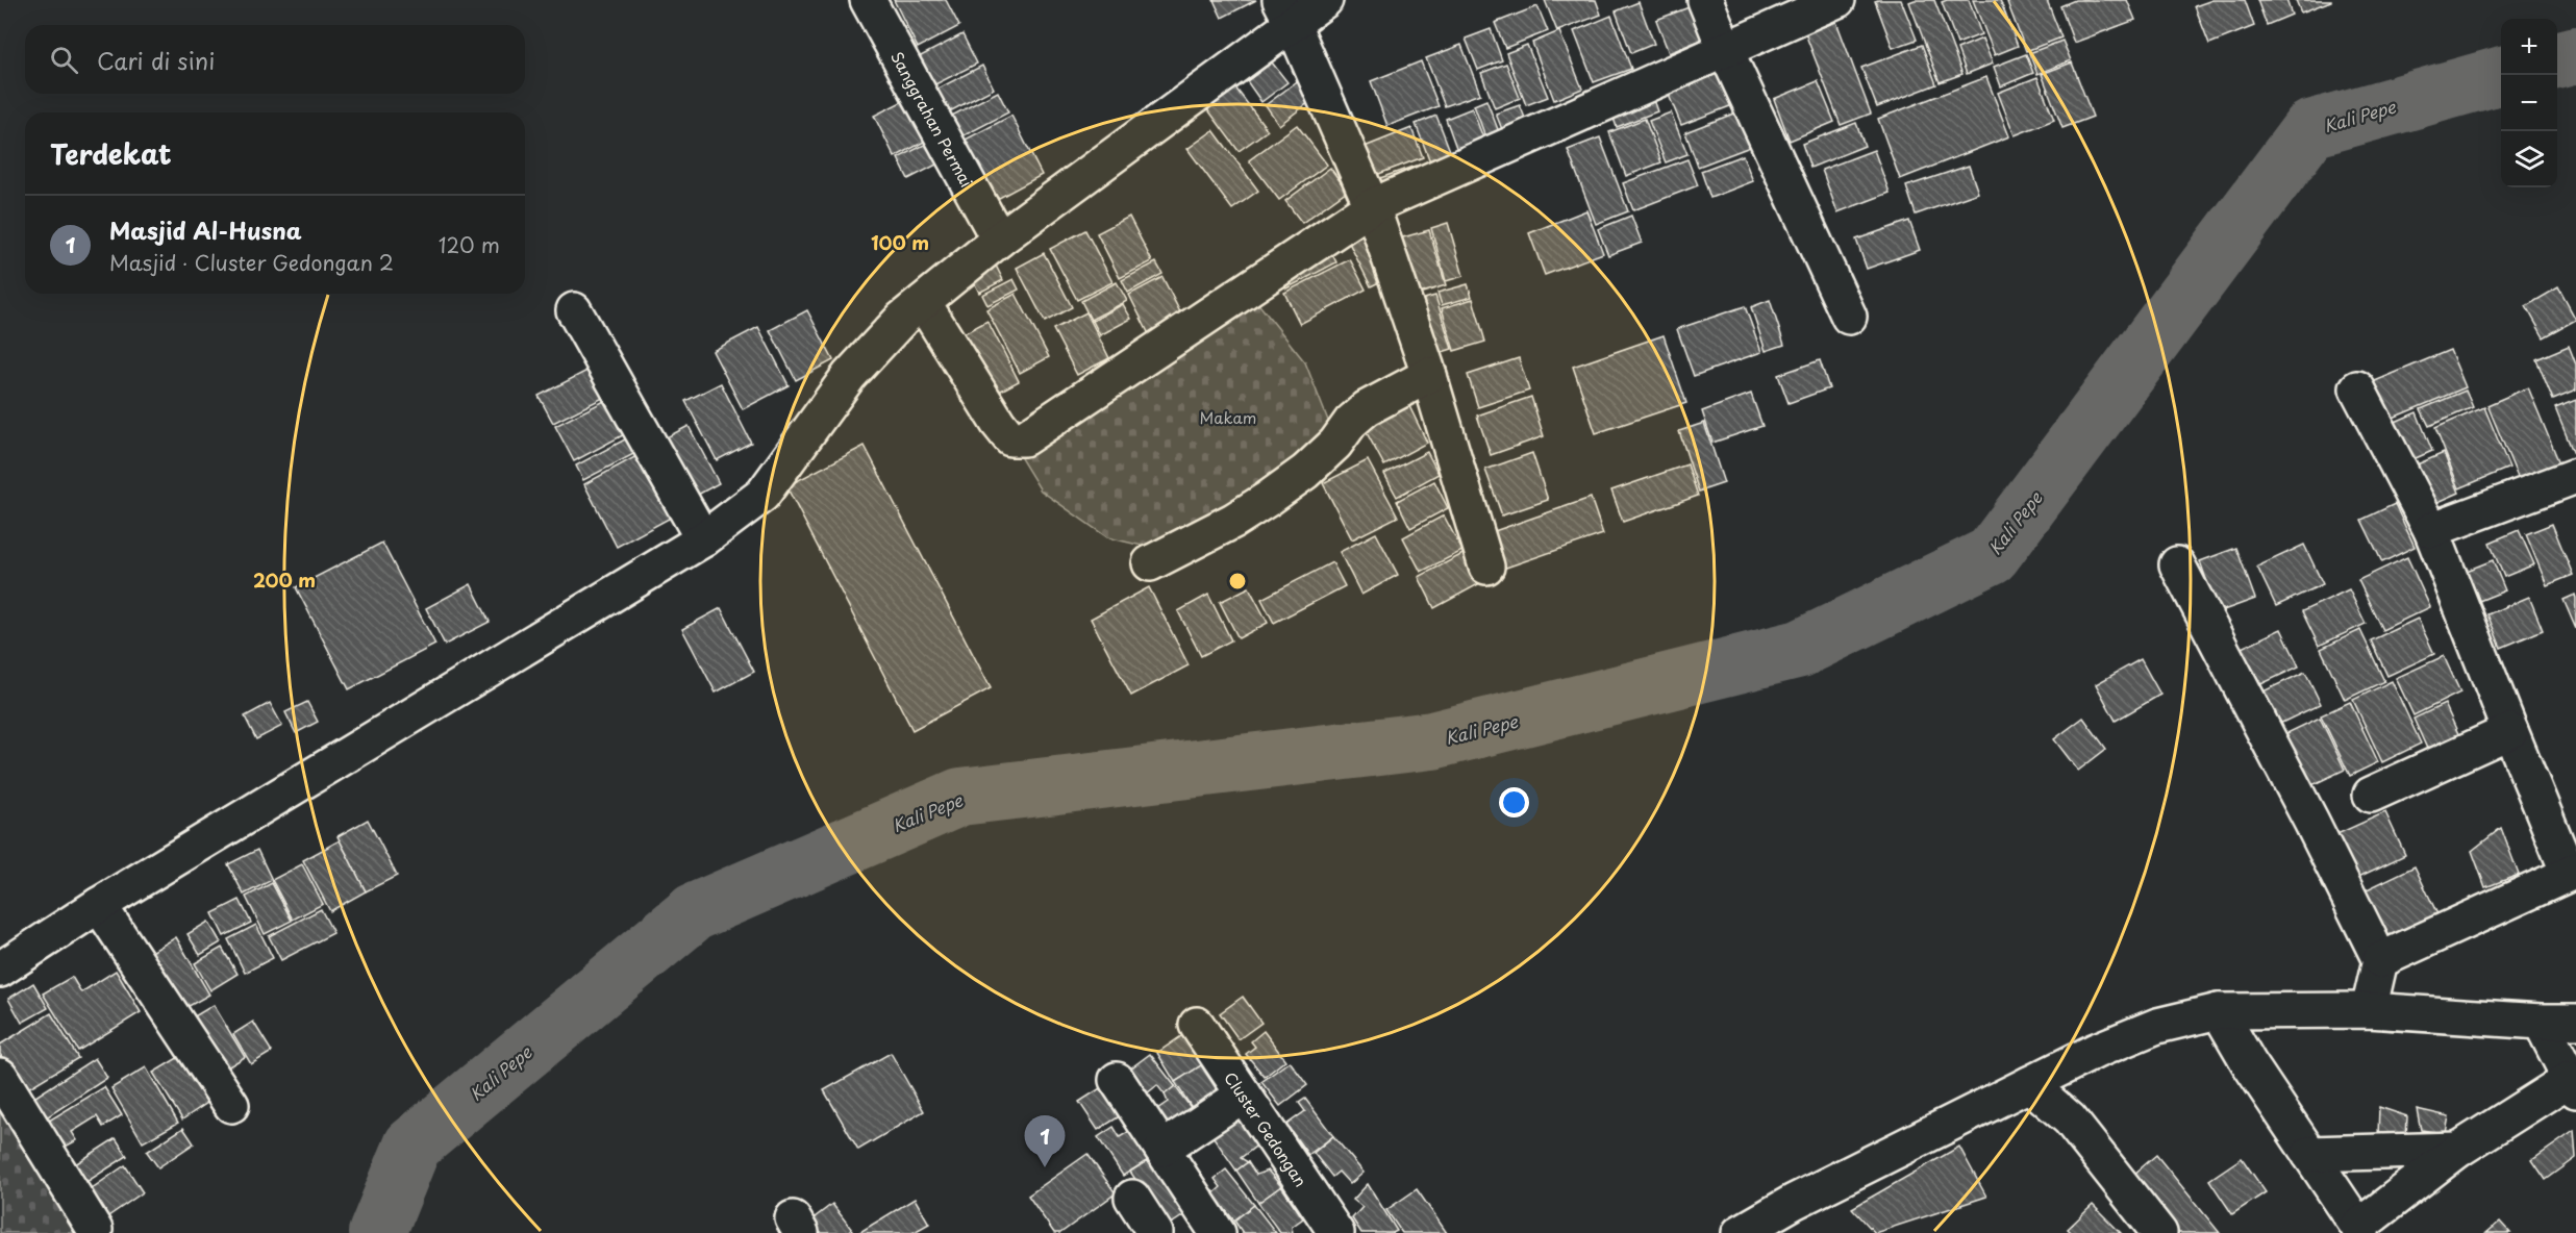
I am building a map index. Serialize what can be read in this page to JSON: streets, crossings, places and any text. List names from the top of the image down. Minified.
{"streets":{"street":["Sanggrahan Permai","Cluster Gedongan"]},"water":["Kali Pepe"],"parks":["Makam"],"page":{"map_buttons":["+","−"],"search":"Cari di sini","heading":"Terdekat","list":[{"mark":"1","name":"Masjid Al-Husna","note":"Masjid · Cluster Gedongan 2","value":"120 m"}],"pins":"1"},"rings":["100 m","200 m"]}
